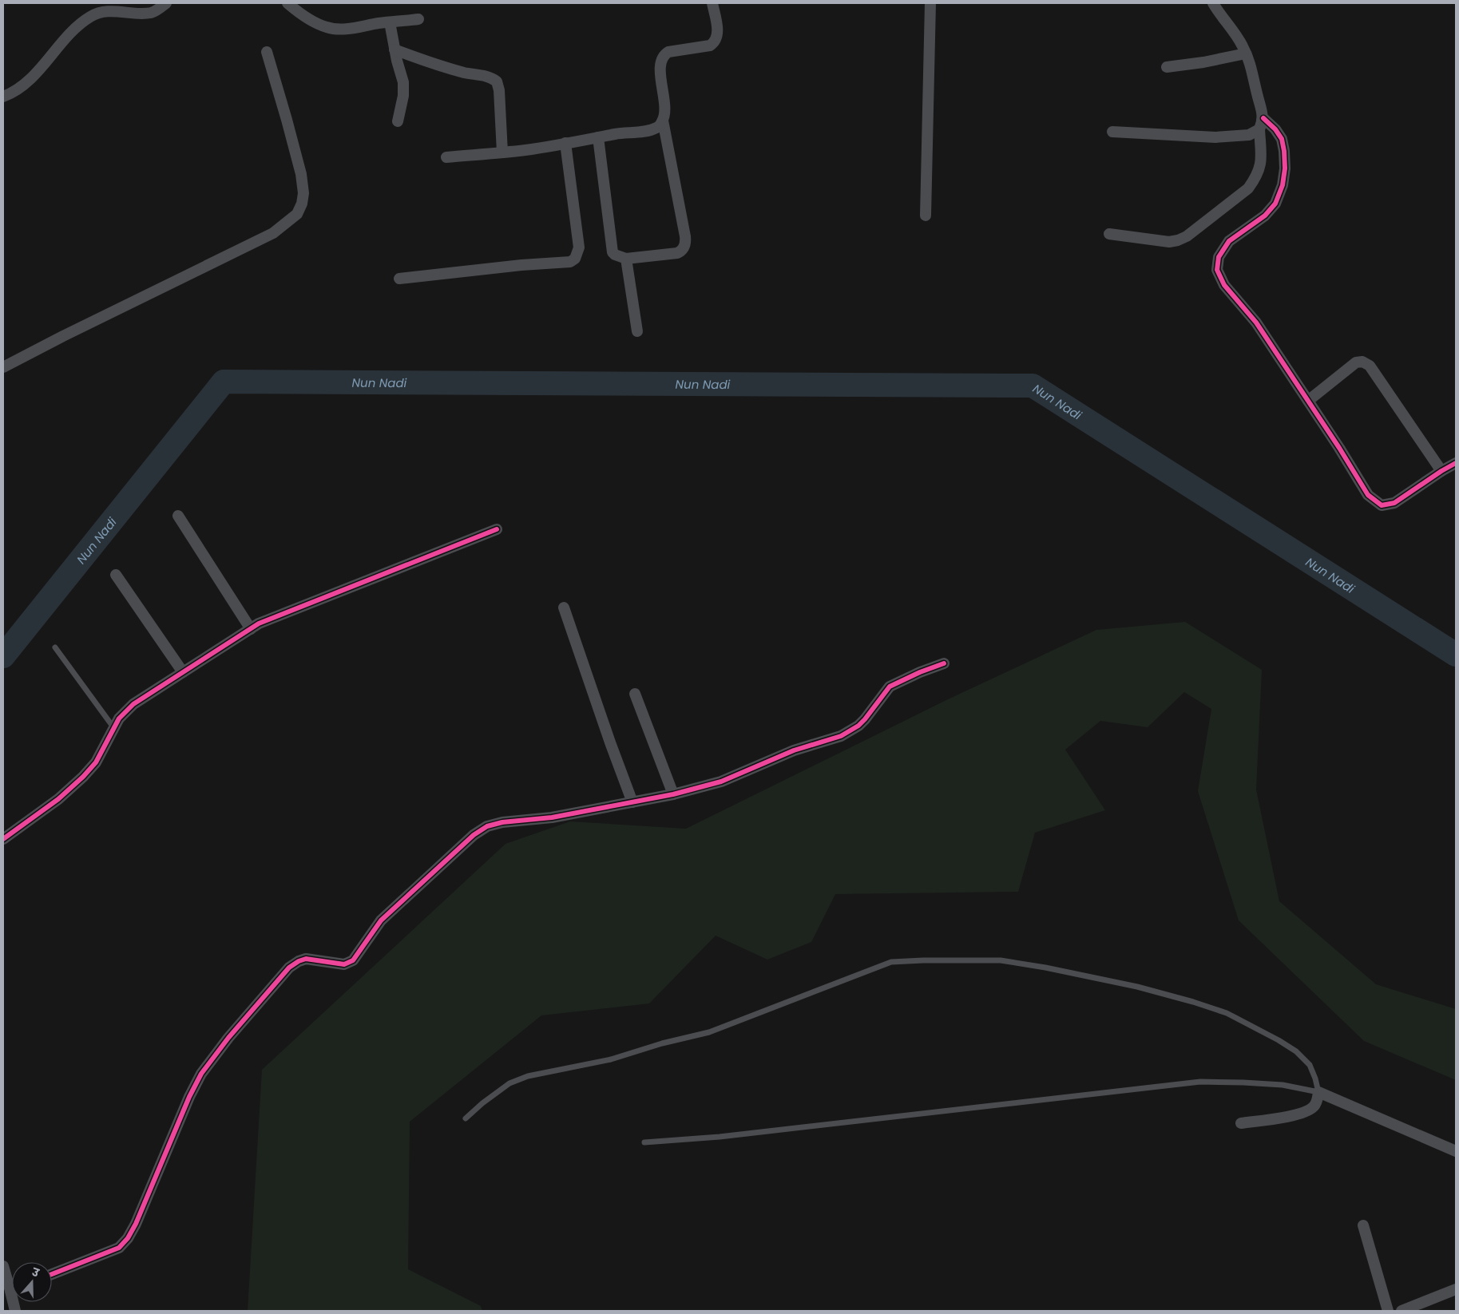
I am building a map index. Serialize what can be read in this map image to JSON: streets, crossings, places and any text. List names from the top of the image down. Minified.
{"water":["Nun Nadi"],"north":"top"}
